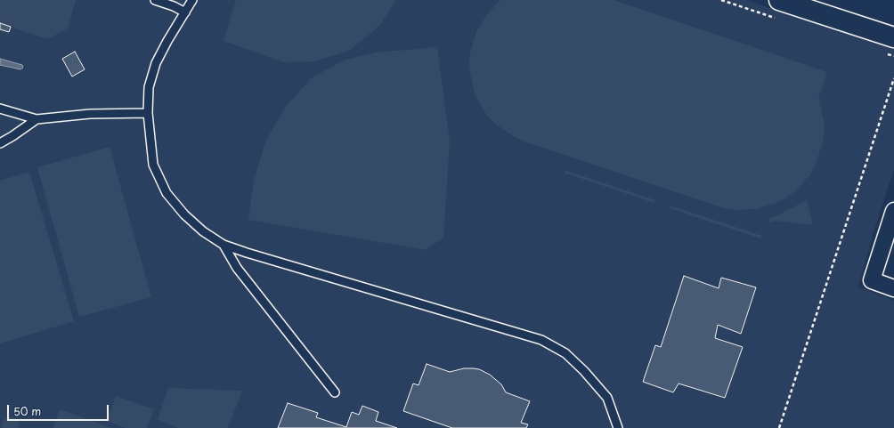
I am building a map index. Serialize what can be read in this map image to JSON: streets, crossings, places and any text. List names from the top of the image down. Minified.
{"scale_bar":"50 m"}
